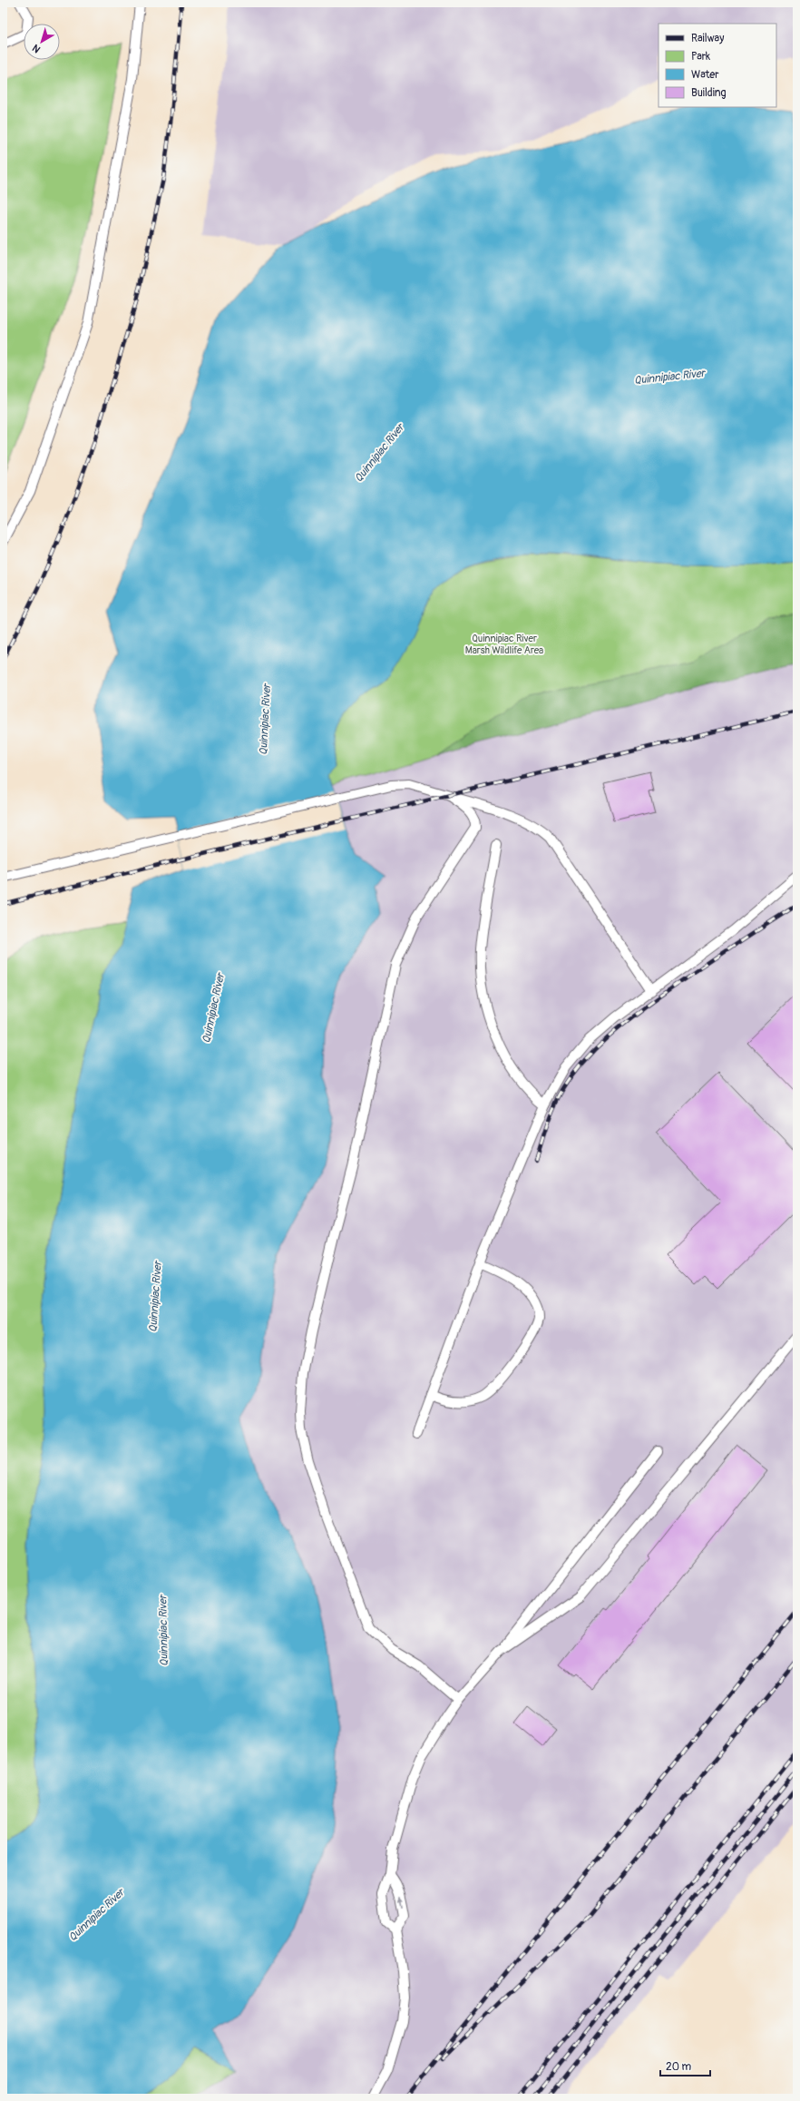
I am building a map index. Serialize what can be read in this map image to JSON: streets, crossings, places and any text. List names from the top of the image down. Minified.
{"water":["Quinnipiac River"],"parks":["Quinnipiac River Marsh Wildlife Area"],"legend":["Railway","Park","Water","Building"],"scale_bar":"20 m","north":"bottom left"}
